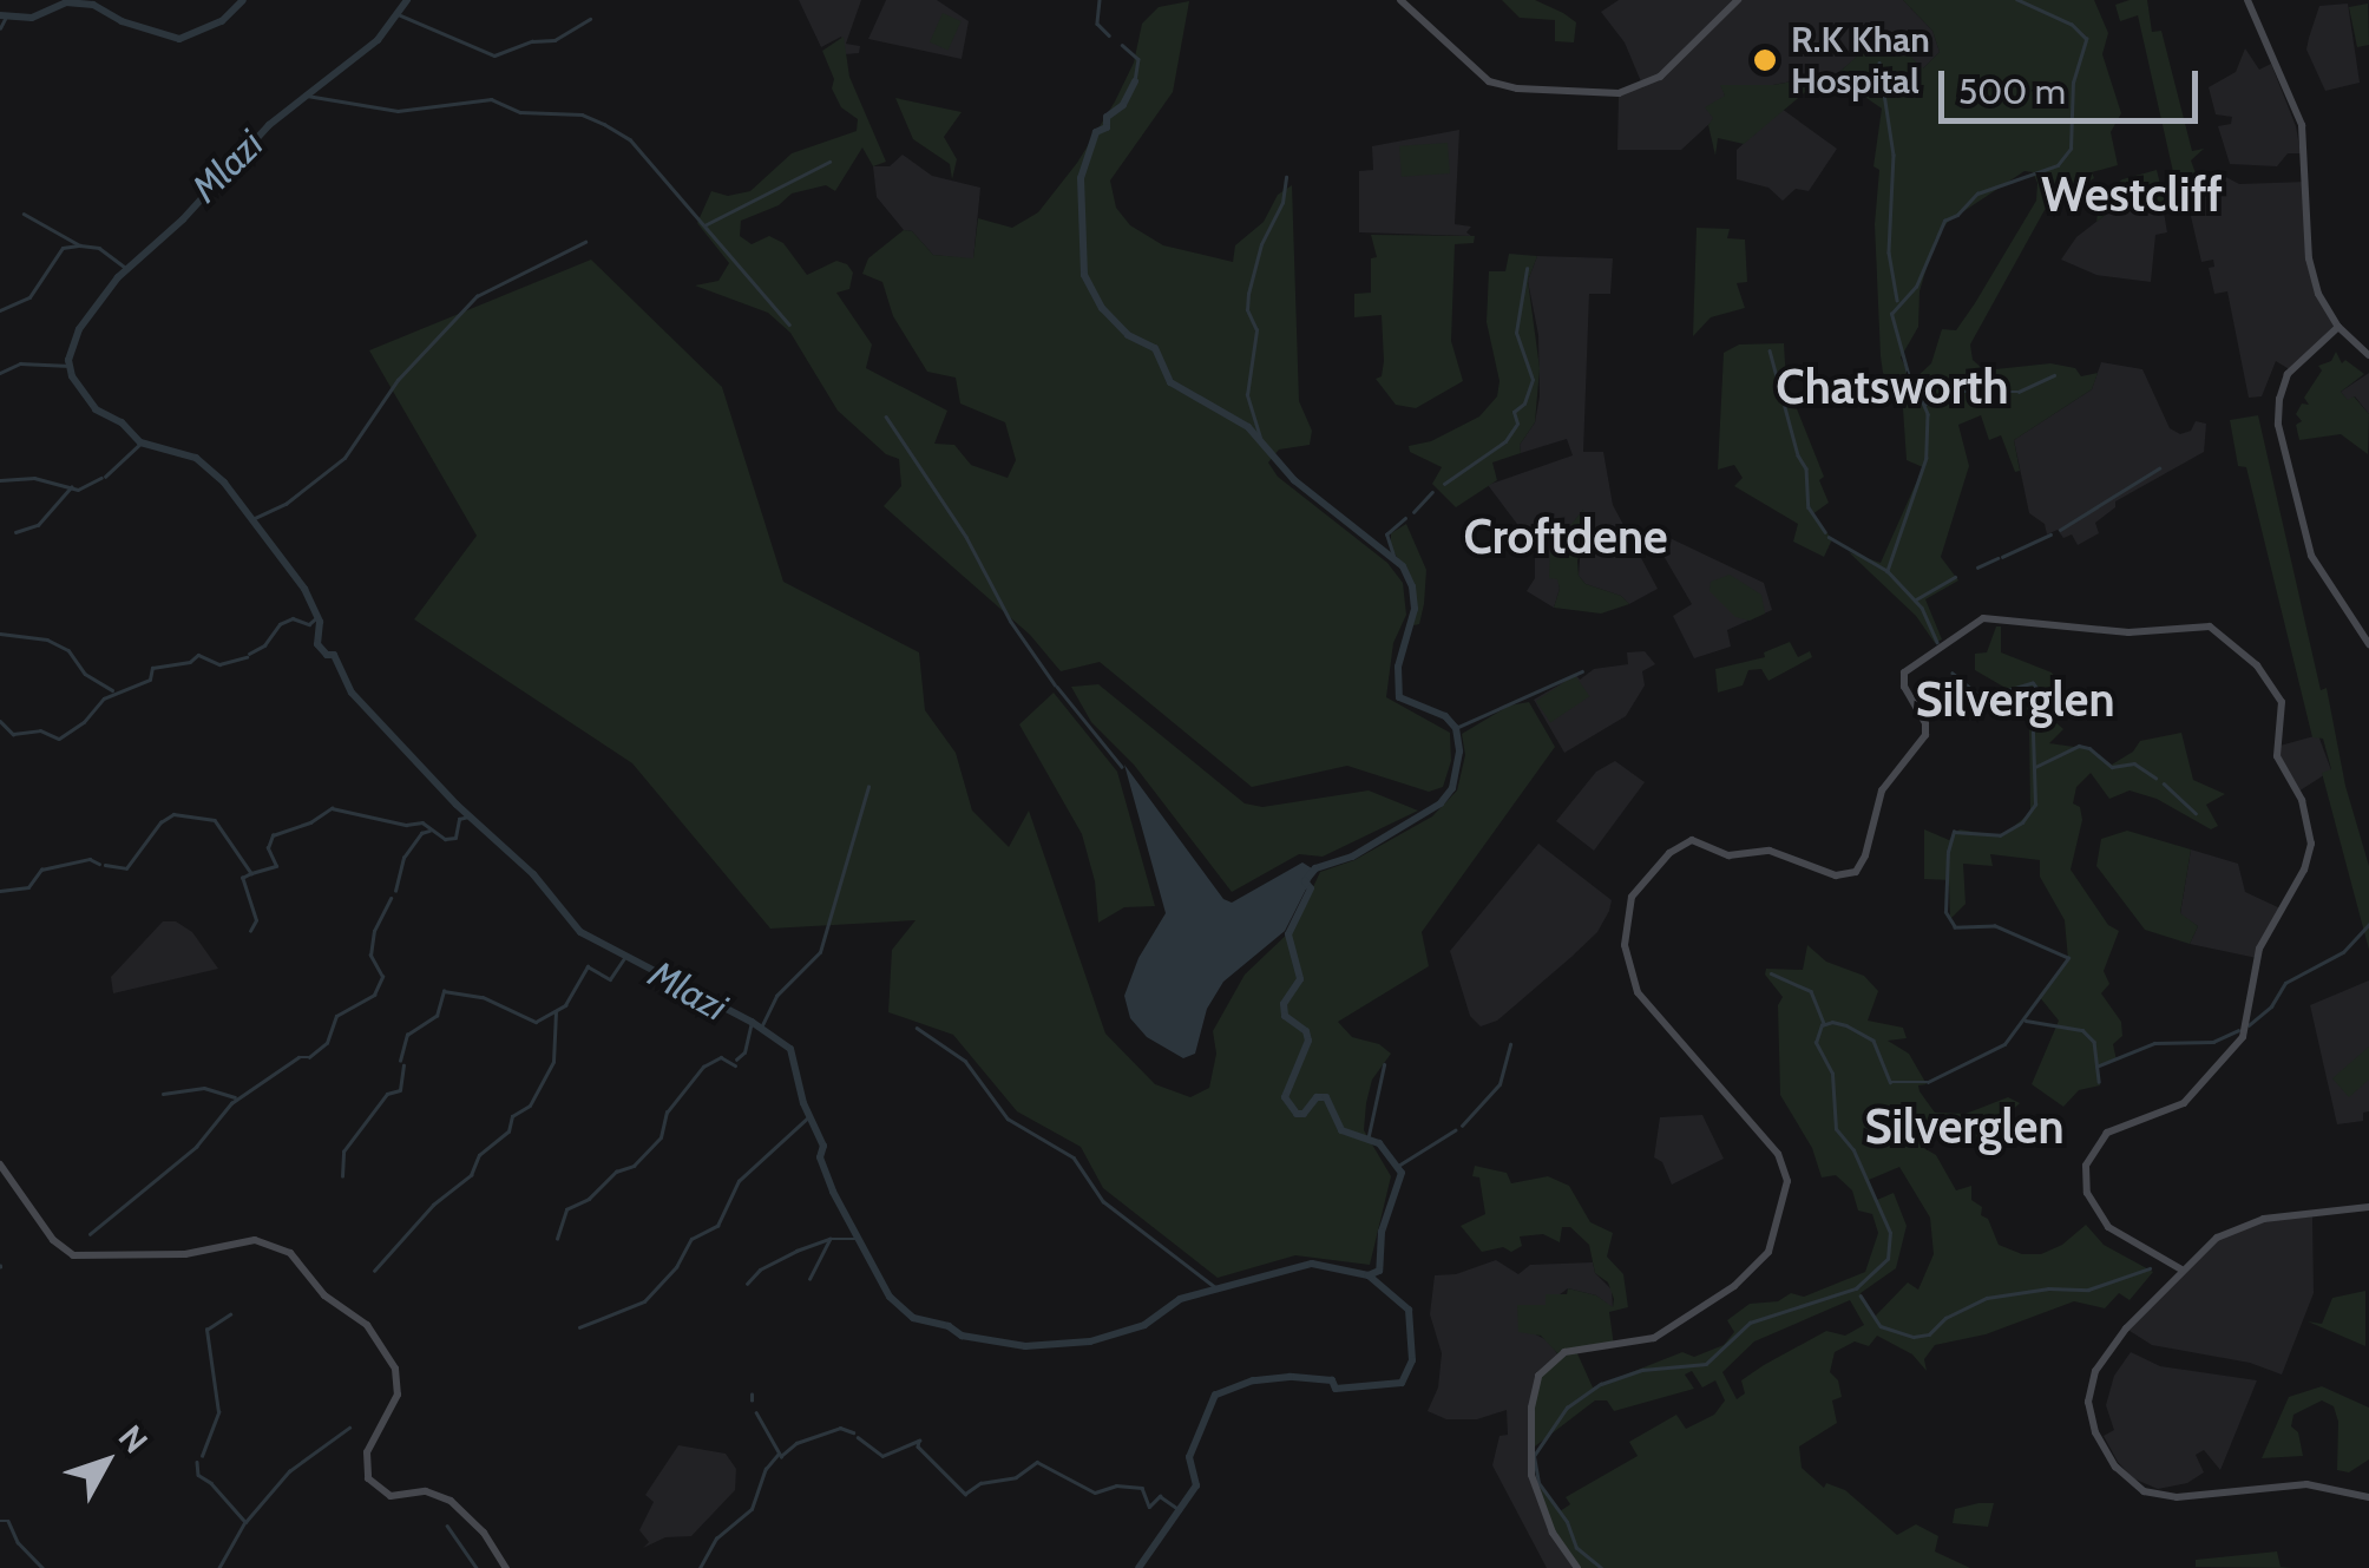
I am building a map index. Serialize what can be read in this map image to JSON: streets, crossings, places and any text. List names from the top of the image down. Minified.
{"districts":["Westcliff","Chatsworth","Croftdene","Silverglen","Silverglen"],"water":["Mlazi"],"places":["R.K Khan Hospital"],"scale_bar":"500 m","north":"top right"}
